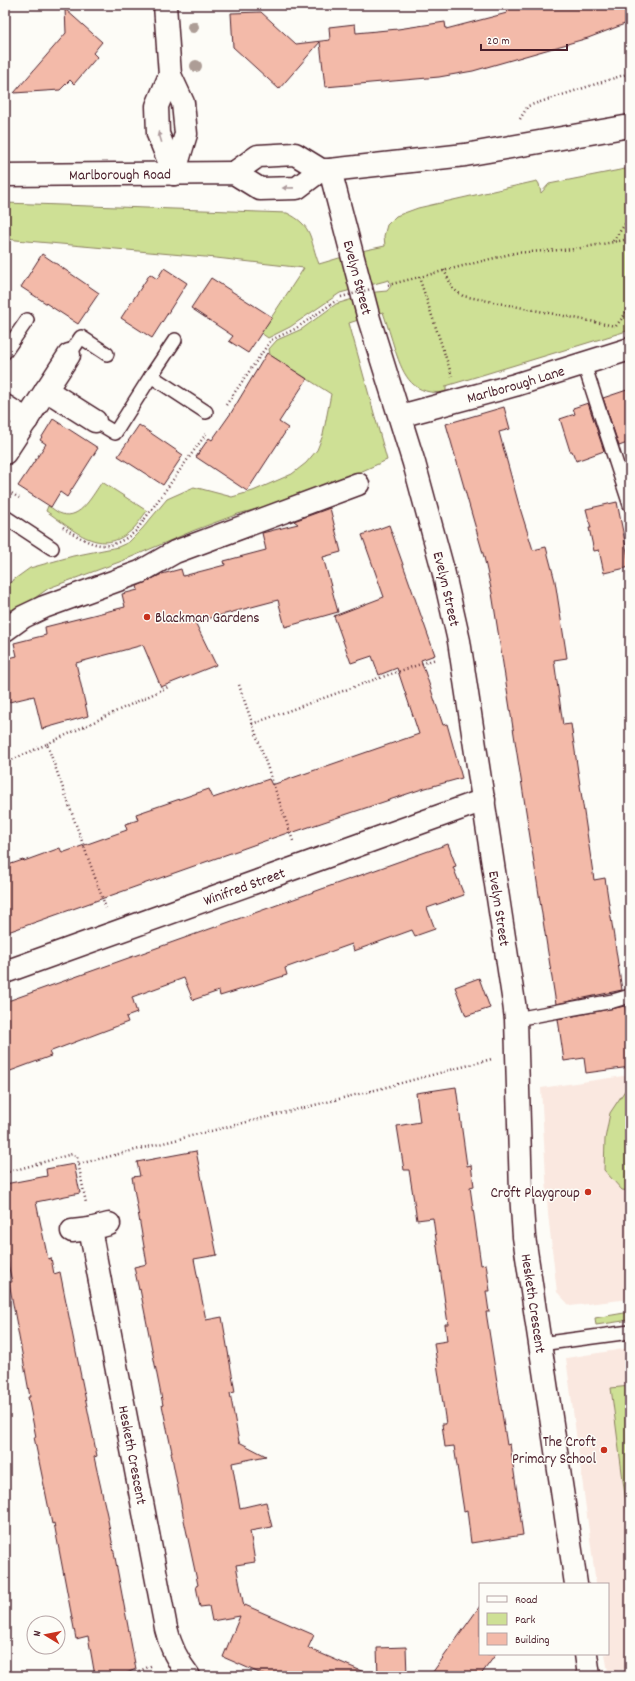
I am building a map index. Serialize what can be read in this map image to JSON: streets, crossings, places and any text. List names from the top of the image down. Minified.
{"streets":{"street":["Marlborough Road","Evelyn Street","Marlborough Lane","Winifred Street","Hesketh Crescent"]},"crossings":[["Evelyn Street","Marlborough Lane"],["Evelyn Street","Winifred Street"],["Evelyn Street","Hesketh Crescent"]],"places":["Blackman Gardens","Croft Playgroup","The Croft Primary School"],"legend":["Road","Park","Building"],"scale_bar":"20 m","north":"left"}
